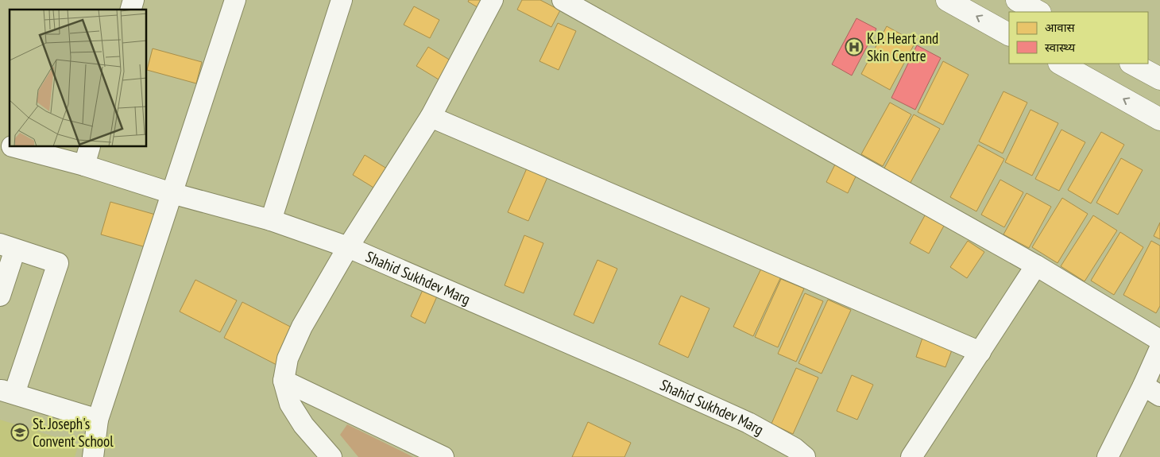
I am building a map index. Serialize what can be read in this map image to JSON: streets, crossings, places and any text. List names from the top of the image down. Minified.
{"streets":{"street":["Shahid Sukhdev Marg"]},"places":{"hospital":["K.P. Heart and Skin Centre"],"school or university":["St. Joseph's Convent School"]},"legend":["आवास","स्वास्थ्य"]}
